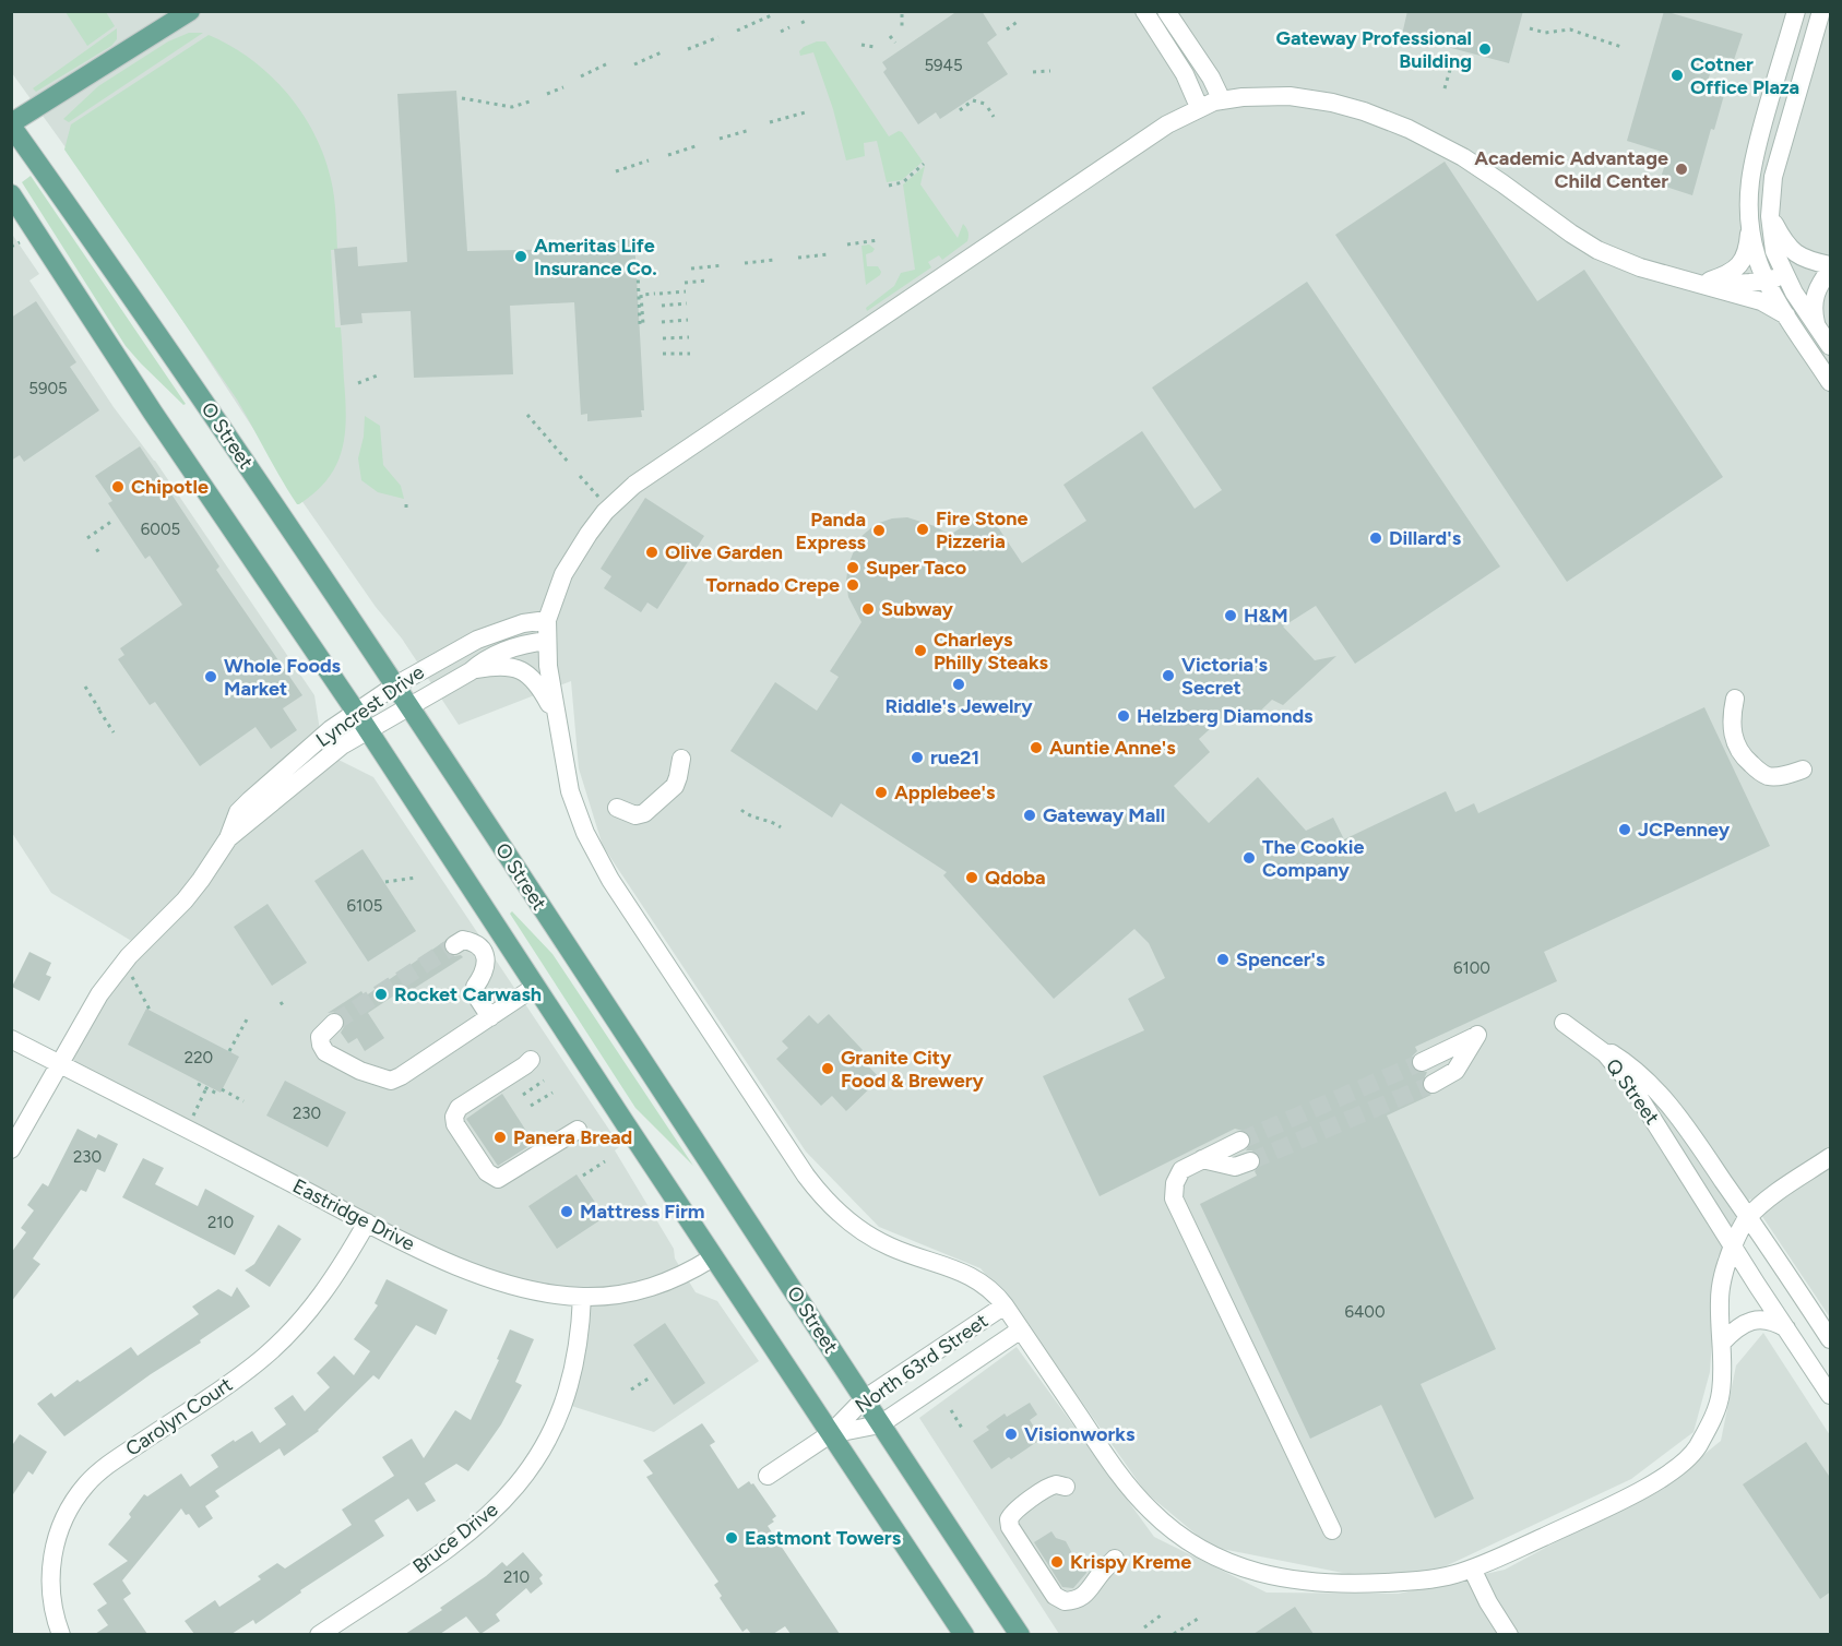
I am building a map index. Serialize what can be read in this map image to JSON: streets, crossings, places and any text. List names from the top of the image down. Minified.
{"streets":{"main road":["O Street"],"street":["Lyncrest Drive","Q Street","Eastridge Drive","North 63rd Street","Carolyn Court","Bruce Drive"]},"crossings":[["O Street","Lyncrest Drive"],["O Street","North 63rd Street"],["Lyncrest Drive","Eastridge Drive"],["Eastridge Drive","Carolyn Court"],["Eastridge Drive","Bruce Drive"]],"places":["Gateway Professional Building","Cotner Office Plaza","Academic Advantage Child Center","Ameritas Life Insurance Co.","Chipotle","Fire Stone Pizzeria","Panda Express","Dillard's","Olive Garden","Super Taco","Tornado Crepe","Subway","H&M","Charleys Philly Steaks","Victoria's Secret","Whole Foods Market","Riddle's Jewelry","Helzberg Diamonds","Auntie Anne's","rue21","Applebee's","Gateway Mall","JCPenney","The Cookie Company","Qdoba","Spencer's","Rocket Carwash","Granite City Food & Brewery","Panera Bread","Mattress Firm","Visionworks","Eastmont Towers","Krispy Kreme"],"house_numbers":["5945","5905","6005","6105","6100","220","230","230","210","6400","210"]}
